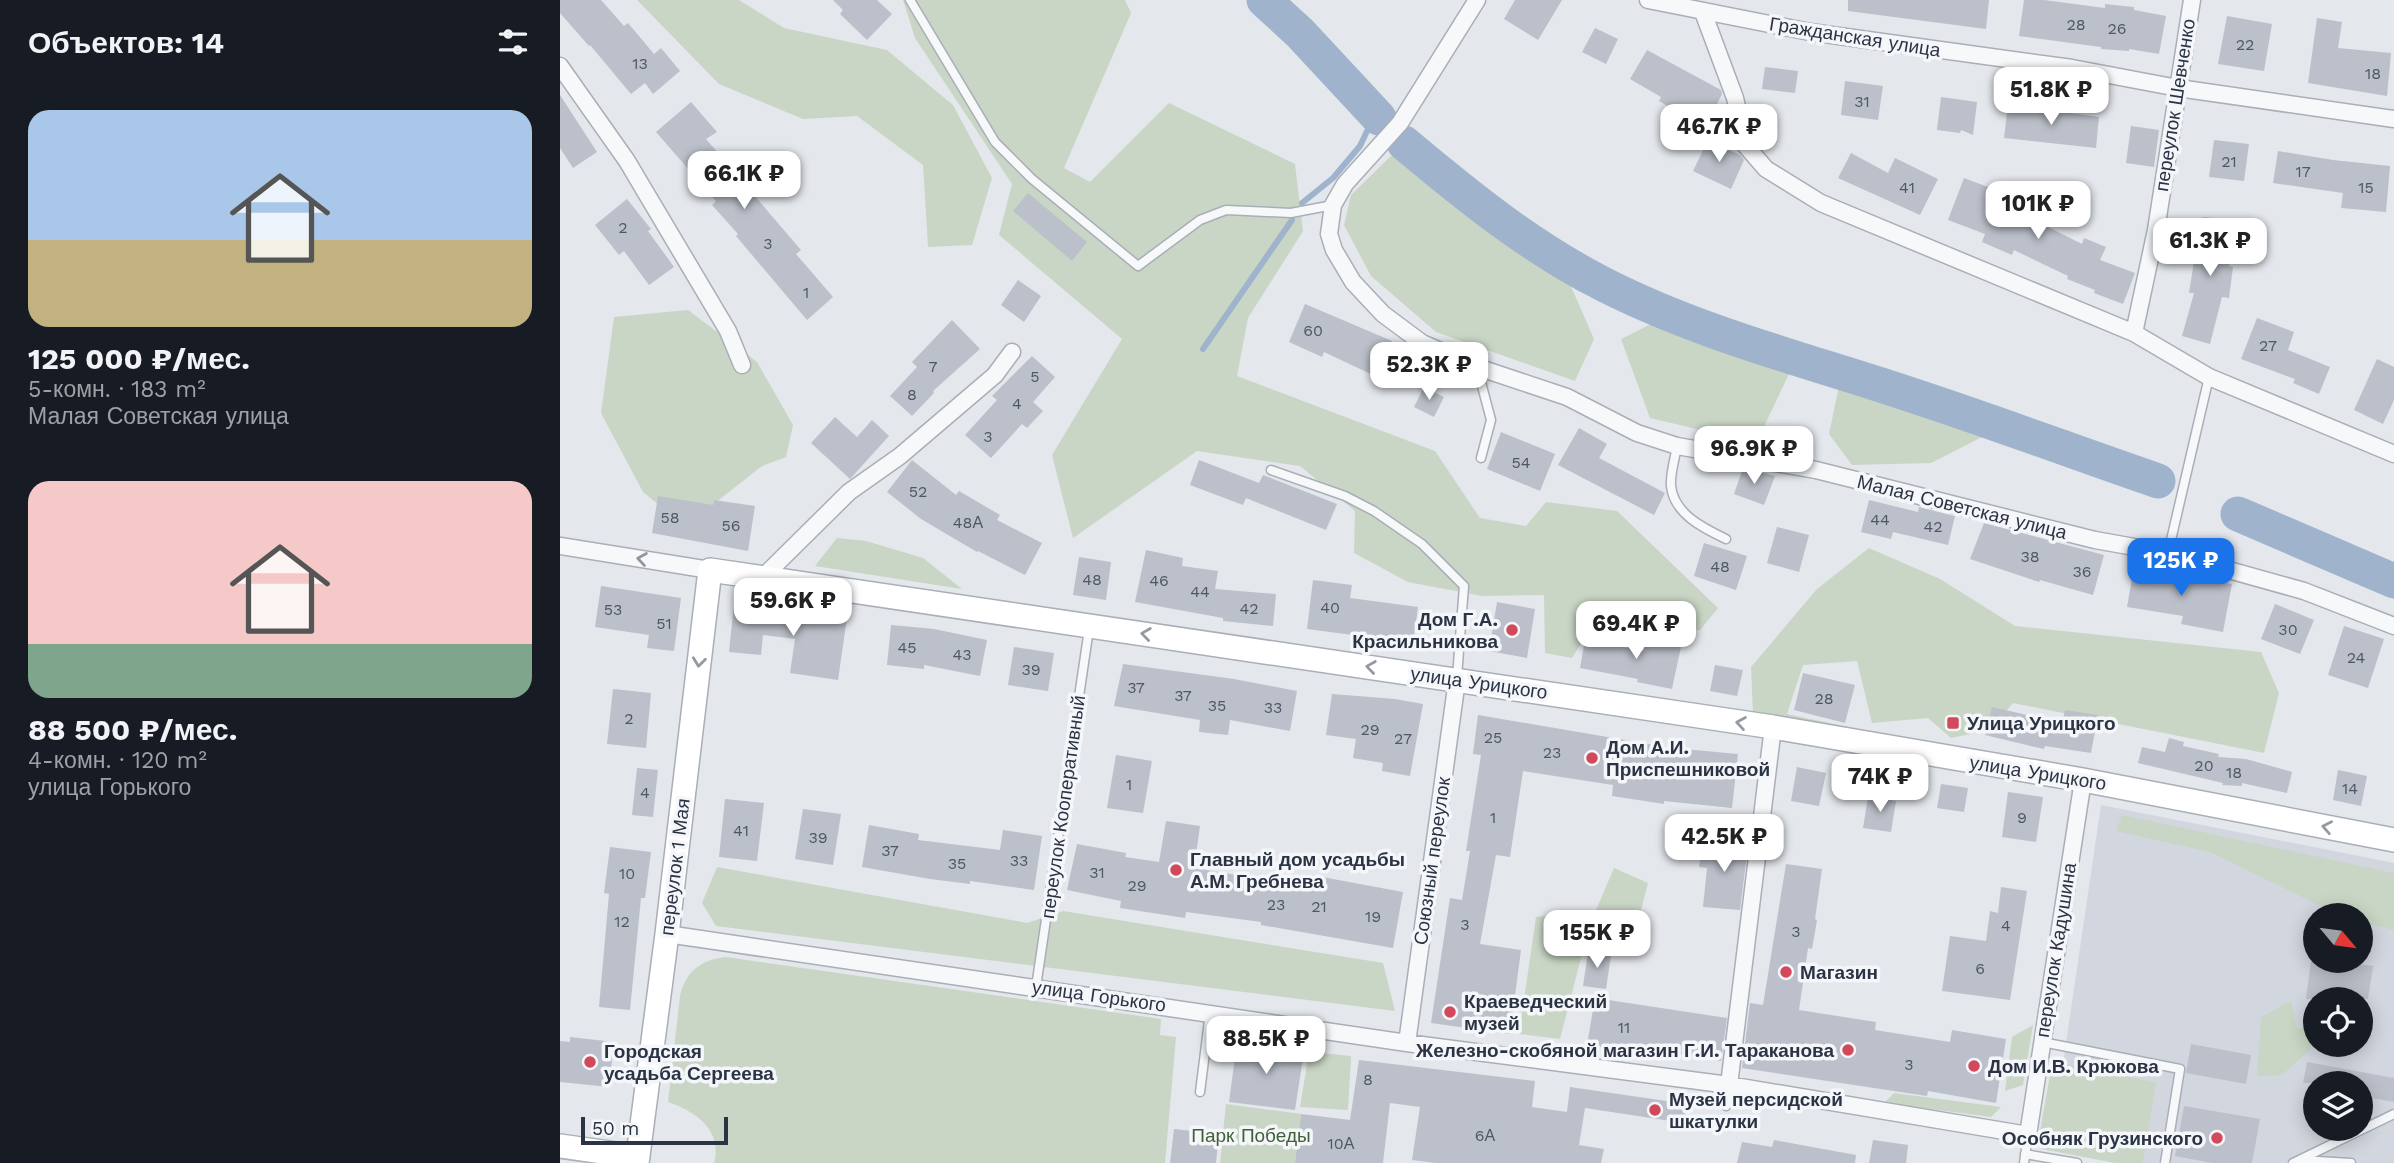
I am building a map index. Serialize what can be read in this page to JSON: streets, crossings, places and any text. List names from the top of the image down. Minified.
{"streets":{"main road":["улица Урицкого","переулок 1 Мая"],"street":["Гражданская улица","переулок Шевченко","Малая Советская улица","Союзный переулок","переулок Кадушина","улица Горького"],"lane":["переулок Кооперативный"]},"crossings":[["Гражданская улица","переулок Шевченко"],["улица Урицкого","переулок Кооперативный"],["улица Урицкого","Союзный переулок"],["улица Урицкого","переулок 1 Мая"],["улица Урицкого","переулок Кадушина"],["переулок Кооперативный","улица Горького"],["Союзный переулок","улица Горького"],["переулок 1 Мая","улица Горького"],["переулок Кадушина","улица Горького"]],"one_way":["улица Урицкого","переулок 1 Мая"],"parks":["Парк Победы"],"places":{"other":["Дом Г.А. Красильникова","Дом А.И. Приспешниковой","Главный дом усадьбы А.М. Гребнева","Магазин","Краеведческий музей","Железно-скобяной магазин Г.И. Тараканова","Городская усадьба Сергеева","Дом И.В. Крюкова","Музей персидской шкатулки","Особняк Грузинского"],"transit":["Улица Урицкого"]},"house_numbers":["28","26","22","13","18","31","21","17","41","15","2","3","1","60","27","7","5","8","4","3","54","52","58","44","48А","56","42","38","48","36","48","46","44","40","42","53","51","30","45","43","24","39","37","37","28","35","33","2","29","25","27","23","20","18","1","14","4","1","9","41","39","37","33","35","31","10","29","23","21","19","12","3","4","3","6","11","3","8","6А","10А"],"scale_bar":"50 m","north":"bottom right","page":{"heading":"Объектов: 14","price":["51.8K ₽","46.7K ₽","66.1K ₽","101K ₽","61.3K ₽","52.3K ₽","96.9K ₽","125K ₽","59.6K ₽","69.4K ₽","74K ₽","42.5K ₽","155K ₽","88.5K ₽"],"list":[{"name":"125 000 ₽/мес.","note":"5-комн. · 183 m² · Малая Советская улица"},{"name":"88 500 ₽/мес.","note":"4-комн. · 120 m² · улица Горького"}],"scale":"50 m"}}
